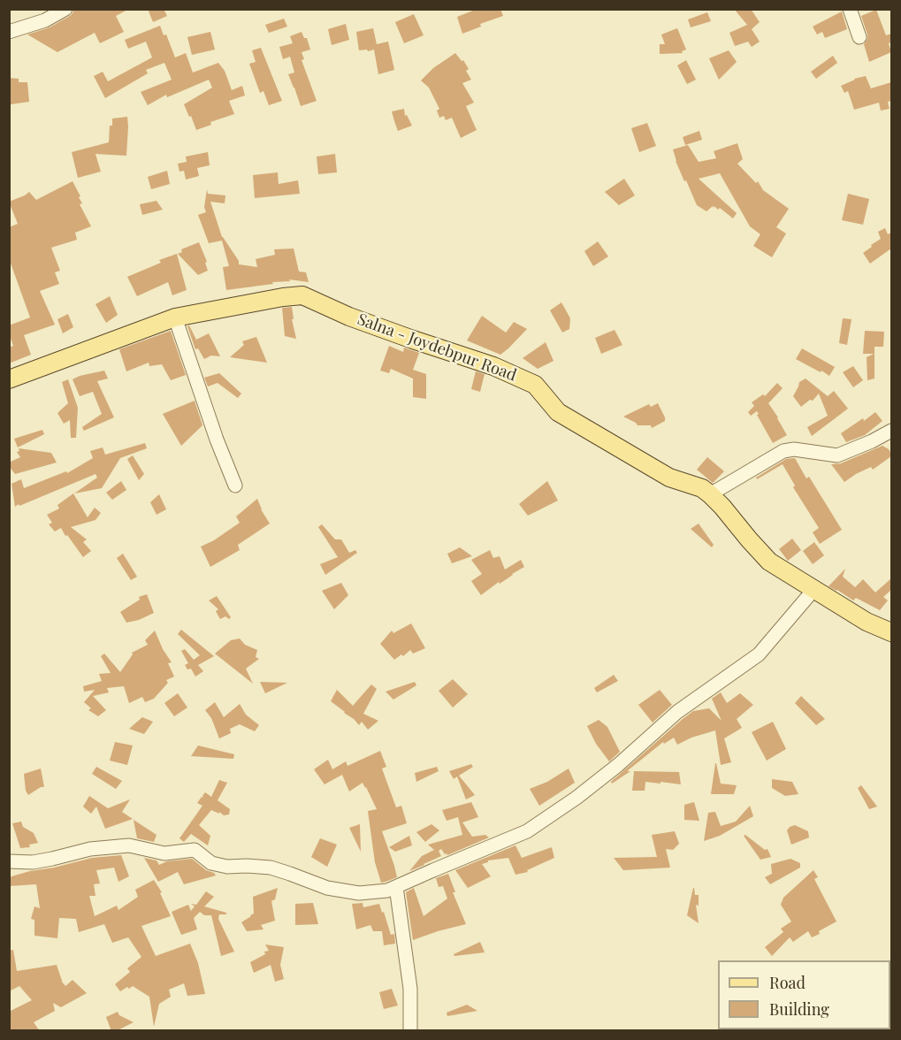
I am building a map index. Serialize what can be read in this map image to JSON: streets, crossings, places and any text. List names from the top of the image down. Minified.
{"streets":{"main road":["Salna - Joydebpur Road"]},"legend":["Road","Building"]}
